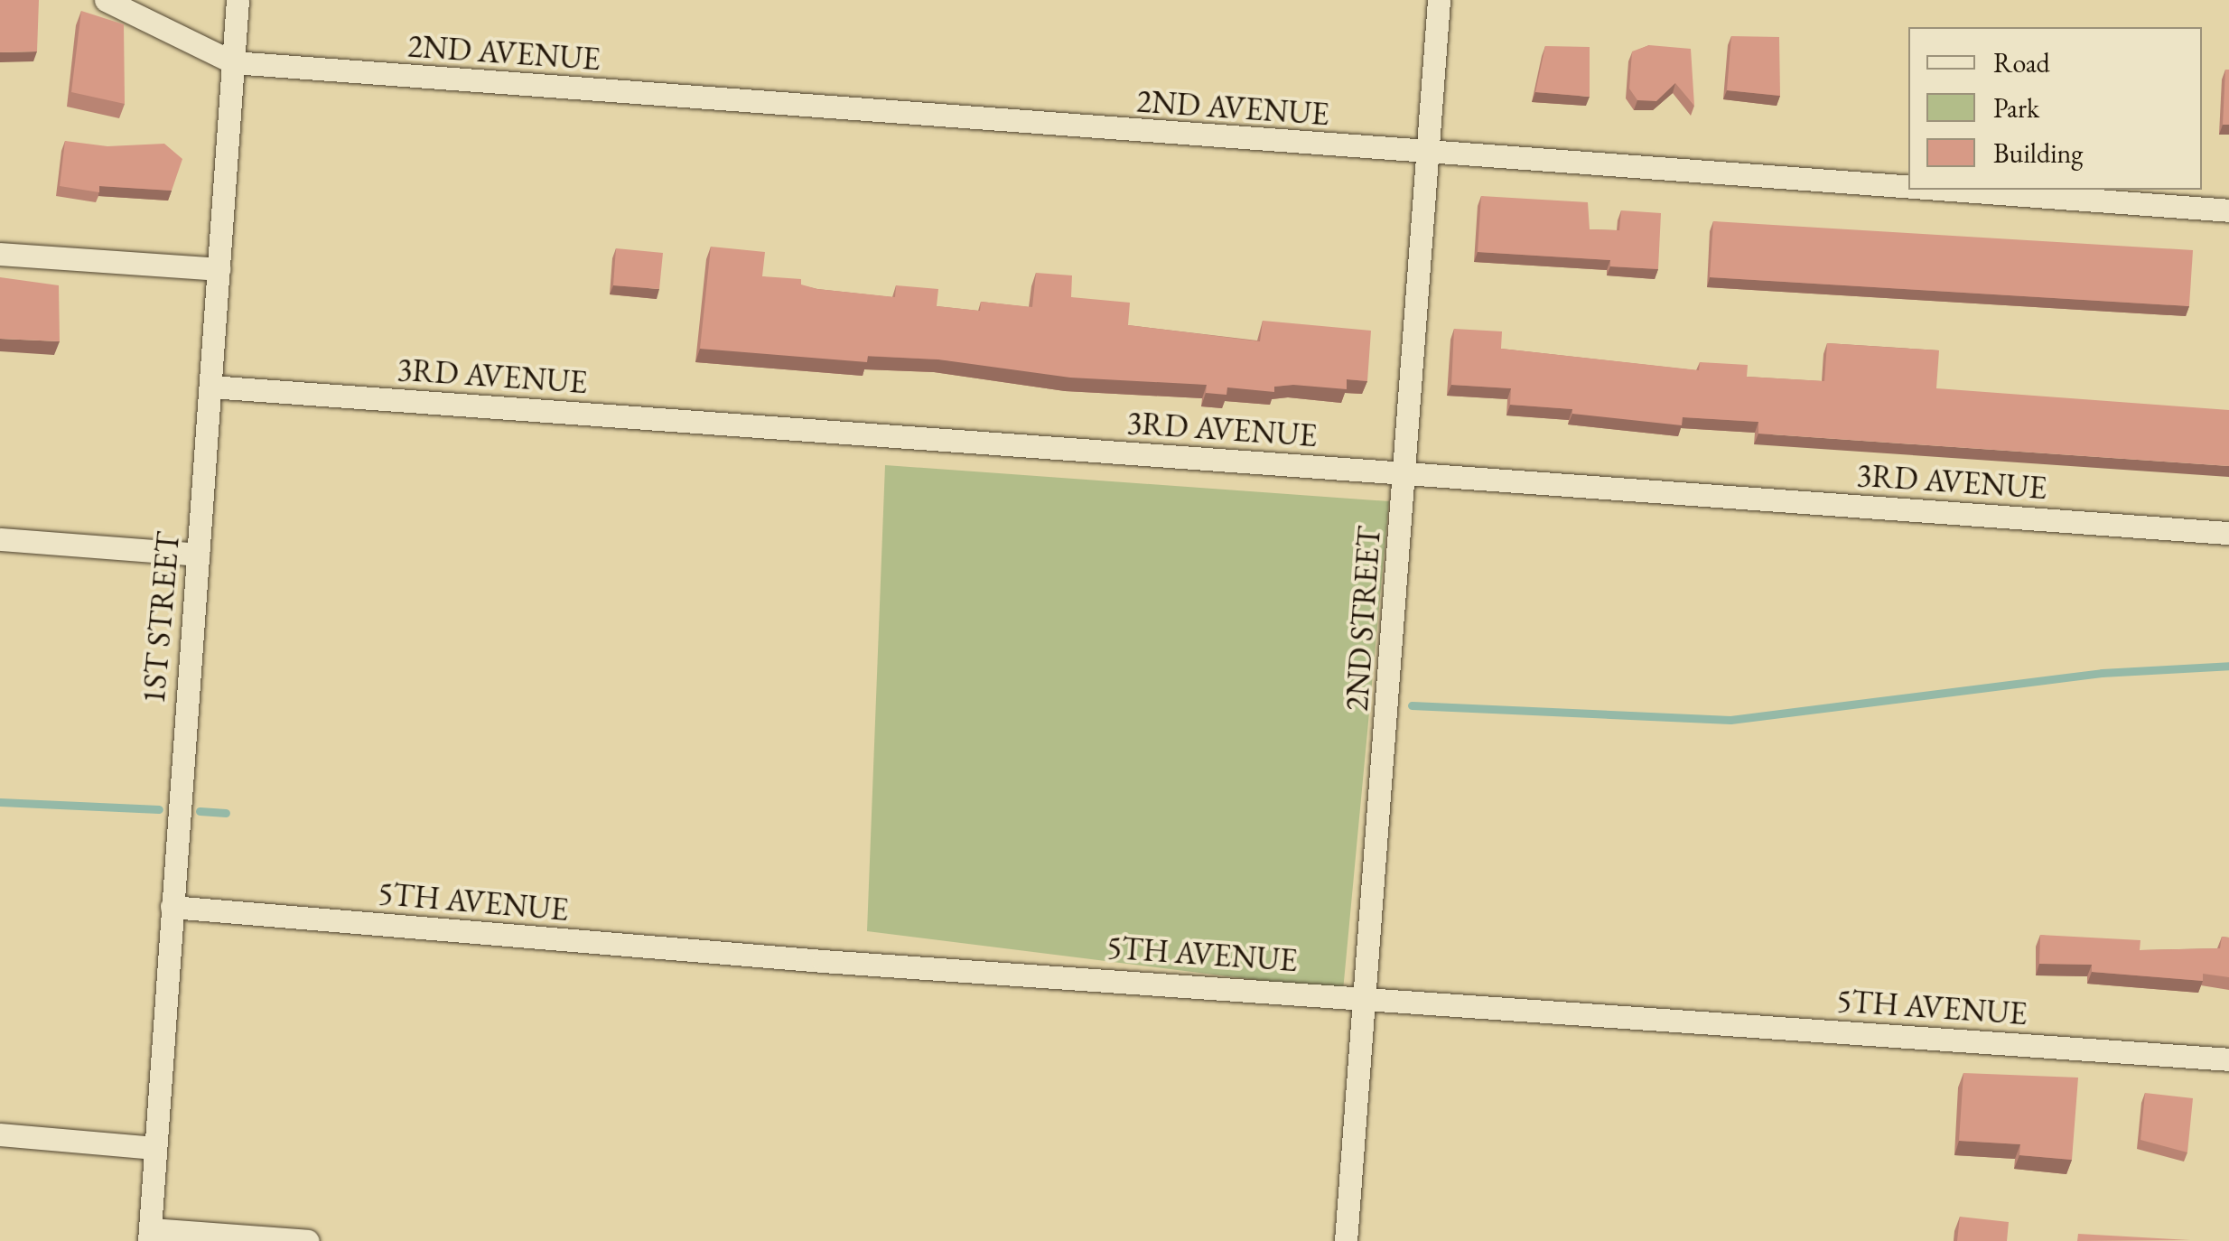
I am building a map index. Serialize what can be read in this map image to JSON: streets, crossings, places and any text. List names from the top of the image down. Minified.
{"streets":{"street":["2ND AVENUE","3RD AVENUE","1ST STREET","2ND STREET","5TH AVENUE"]},"crossings":[["2ND AVENUE","1ST STREET"],["2ND AVENUE","2ND STREET"],["3RD AVENUE","1ST STREET"],["3RD AVENUE","2ND STREET"],["1ST STREET","5TH AVENUE"],["2ND STREET","5TH AVENUE"]],"legend":["Road","Park","Building"]}
